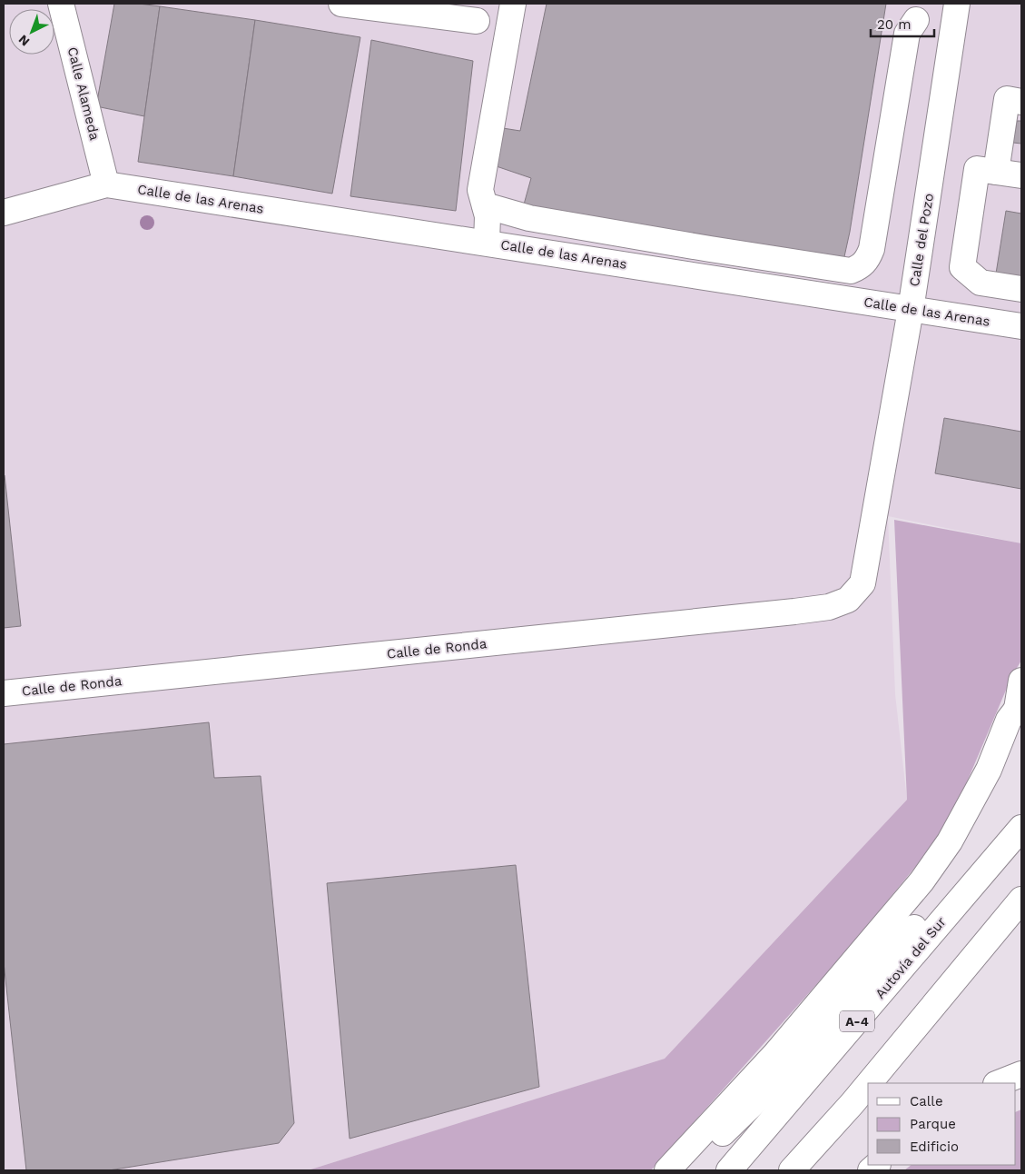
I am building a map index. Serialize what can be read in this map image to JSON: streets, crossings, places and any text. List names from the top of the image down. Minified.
{"streets":{"main road":["Calle Alameda","Calle de las Arenas","Calle del Pozo","Calle de Ronda","Autovía del Sur","A-4"]},"crossings":[["Calle Alameda","Calle de las Arenas"],["Calle de las Arenas","Calle del Pozo"],["Calle del Pozo","Calle de Ronda"]],"legend":["Calle","Parque","Edificio"],"scale_bar":"20 m","north":"bottom left"}
